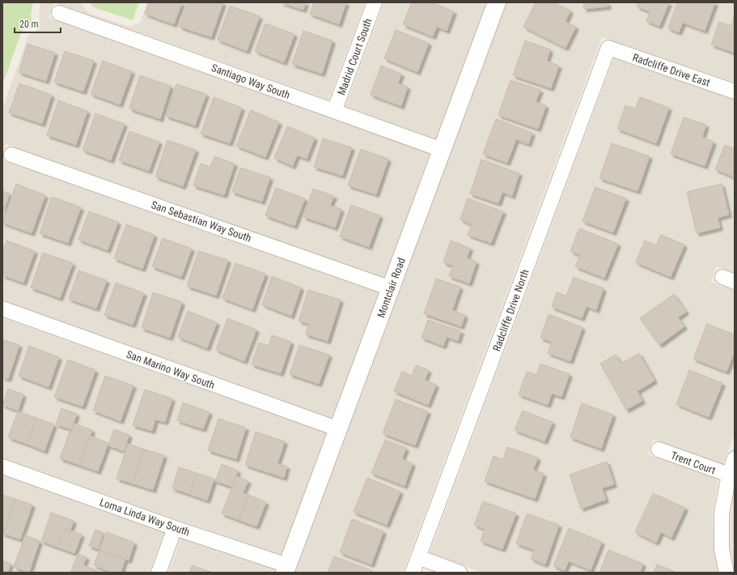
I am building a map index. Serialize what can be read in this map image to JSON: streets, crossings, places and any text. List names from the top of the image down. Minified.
{"streets":{"street":["Madrid Court South","Radcliffe Drive East","Santiago Way South","San Sebastian Way South","Montclair Road","Radcliffe Drive North","San Marino Way South","Trent Court","Loma Linda Way South"]},"crossings":[["Madrid Court South","Santiago Way South"],["Radcliffe Drive East","Radcliffe Drive North"],["Santiago Way South","Montclair Road"],["San Sebastian Way South","Montclair Road"],["Montclair Road","San Marino Way South"],["Montclair Road","Loma Linda Way South"]],"scale_bar":"20 m"}
